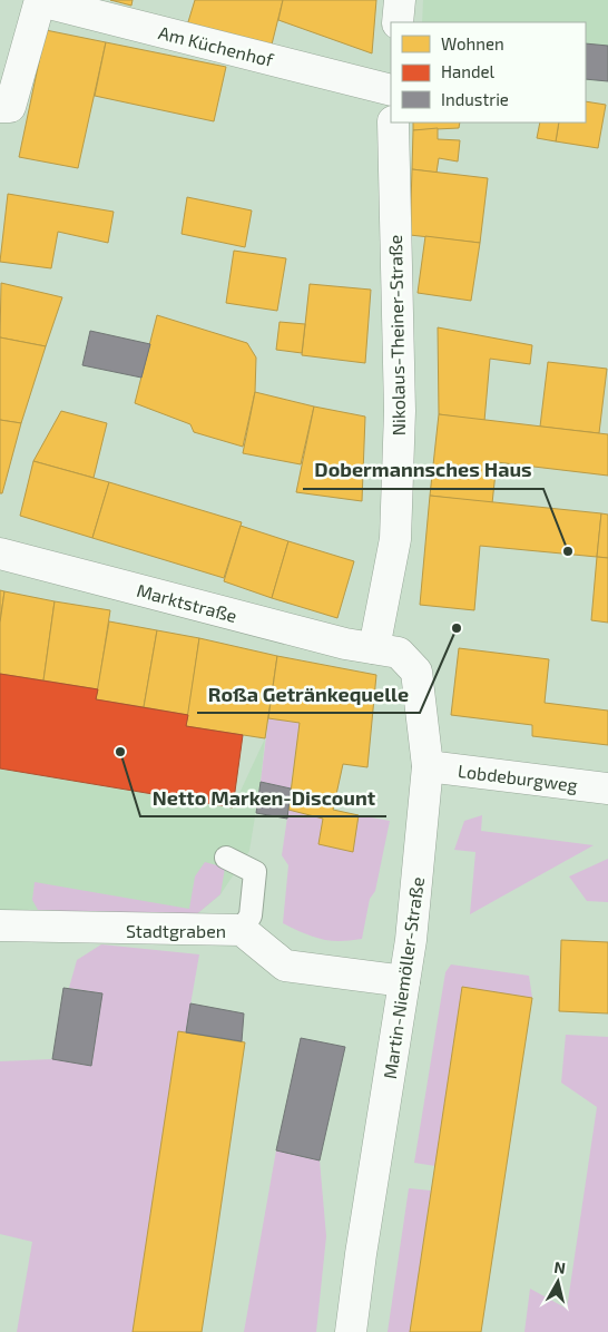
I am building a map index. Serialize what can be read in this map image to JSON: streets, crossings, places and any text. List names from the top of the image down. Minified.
{"streets":{"street":["Am Küchenhof","Nikolaus-Theiner-Straße","Marktstraße","Lobdeburgweg","Stadtgraben","Martin-Niemöller-Straße"]},"crossings":[["Nikolaus-Theiner-Straße","Marktstraße"],["Nikolaus-Theiner-Straße","Martin-Niemöller-Straße"],["Marktstraße","Martin-Niemöller-Straße"],["Lobdeburgweg","Martin-Niemöller-Straße"],["Stadtgraben","Martin-Niemöller-Straße"]],"places":["Dobermannsches Haus","Roßa Getränkequelle","Netto Marken-Discount"],"legend":["Wohnen","Handel","Industrie"],"north":"top"}
